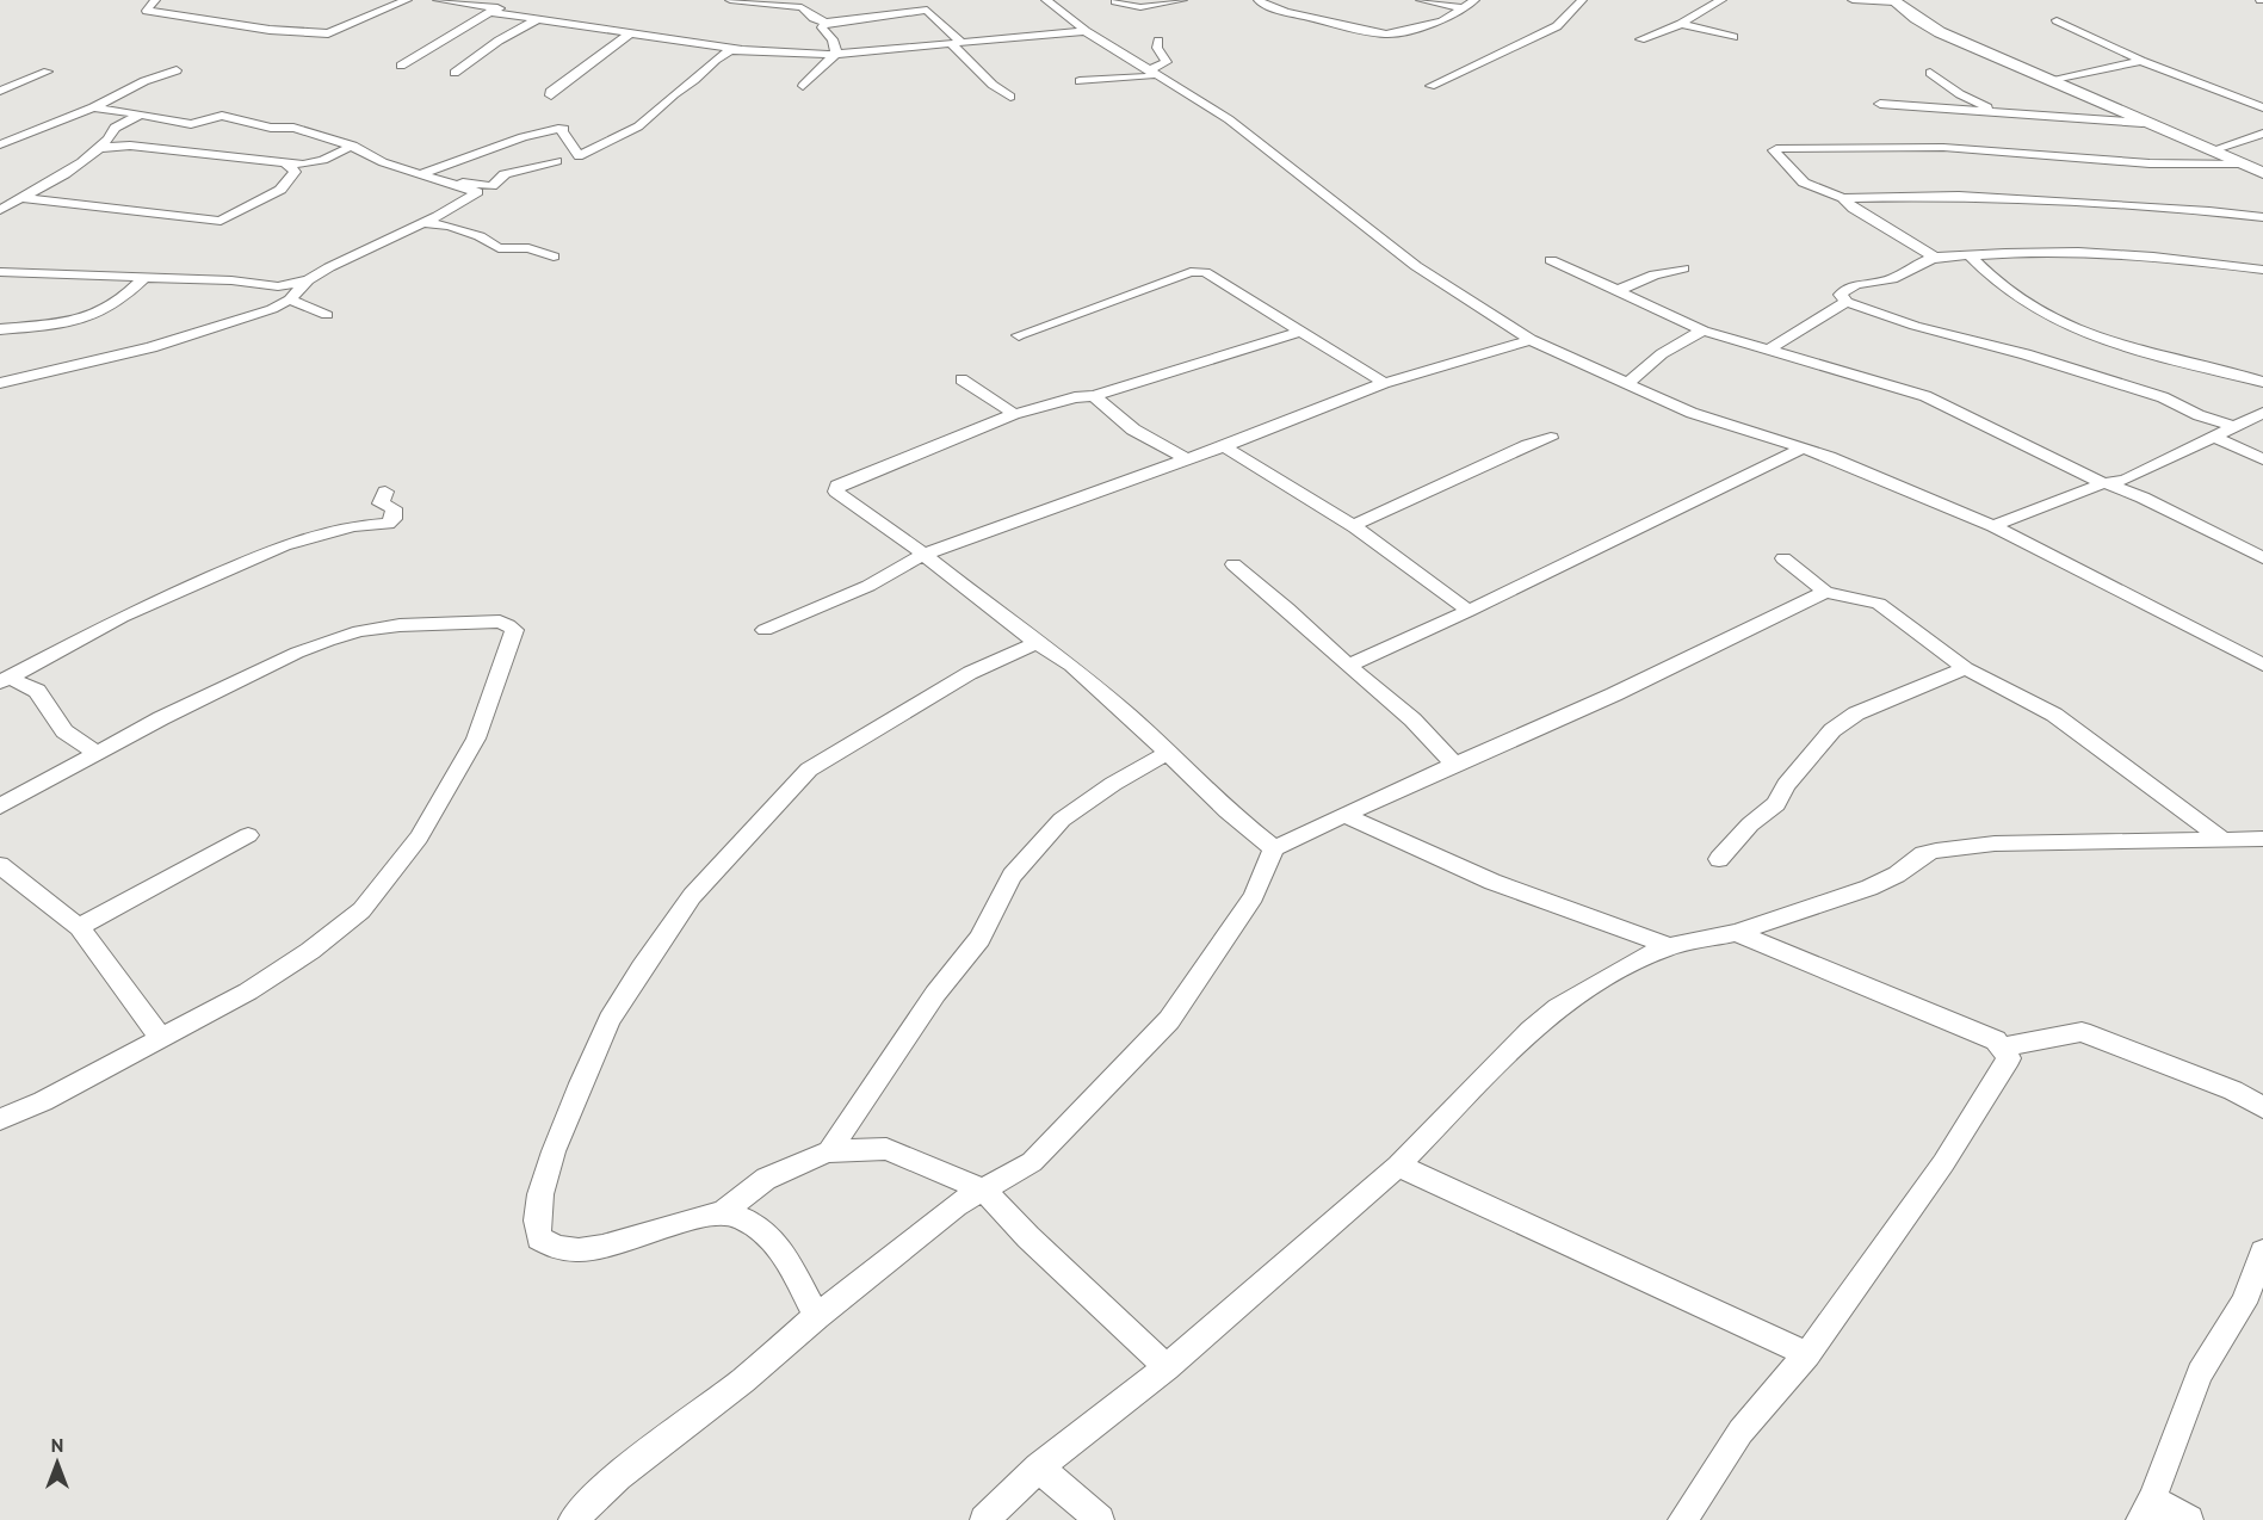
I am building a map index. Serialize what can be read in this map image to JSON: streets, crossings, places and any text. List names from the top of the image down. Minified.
{"north":"top"}
